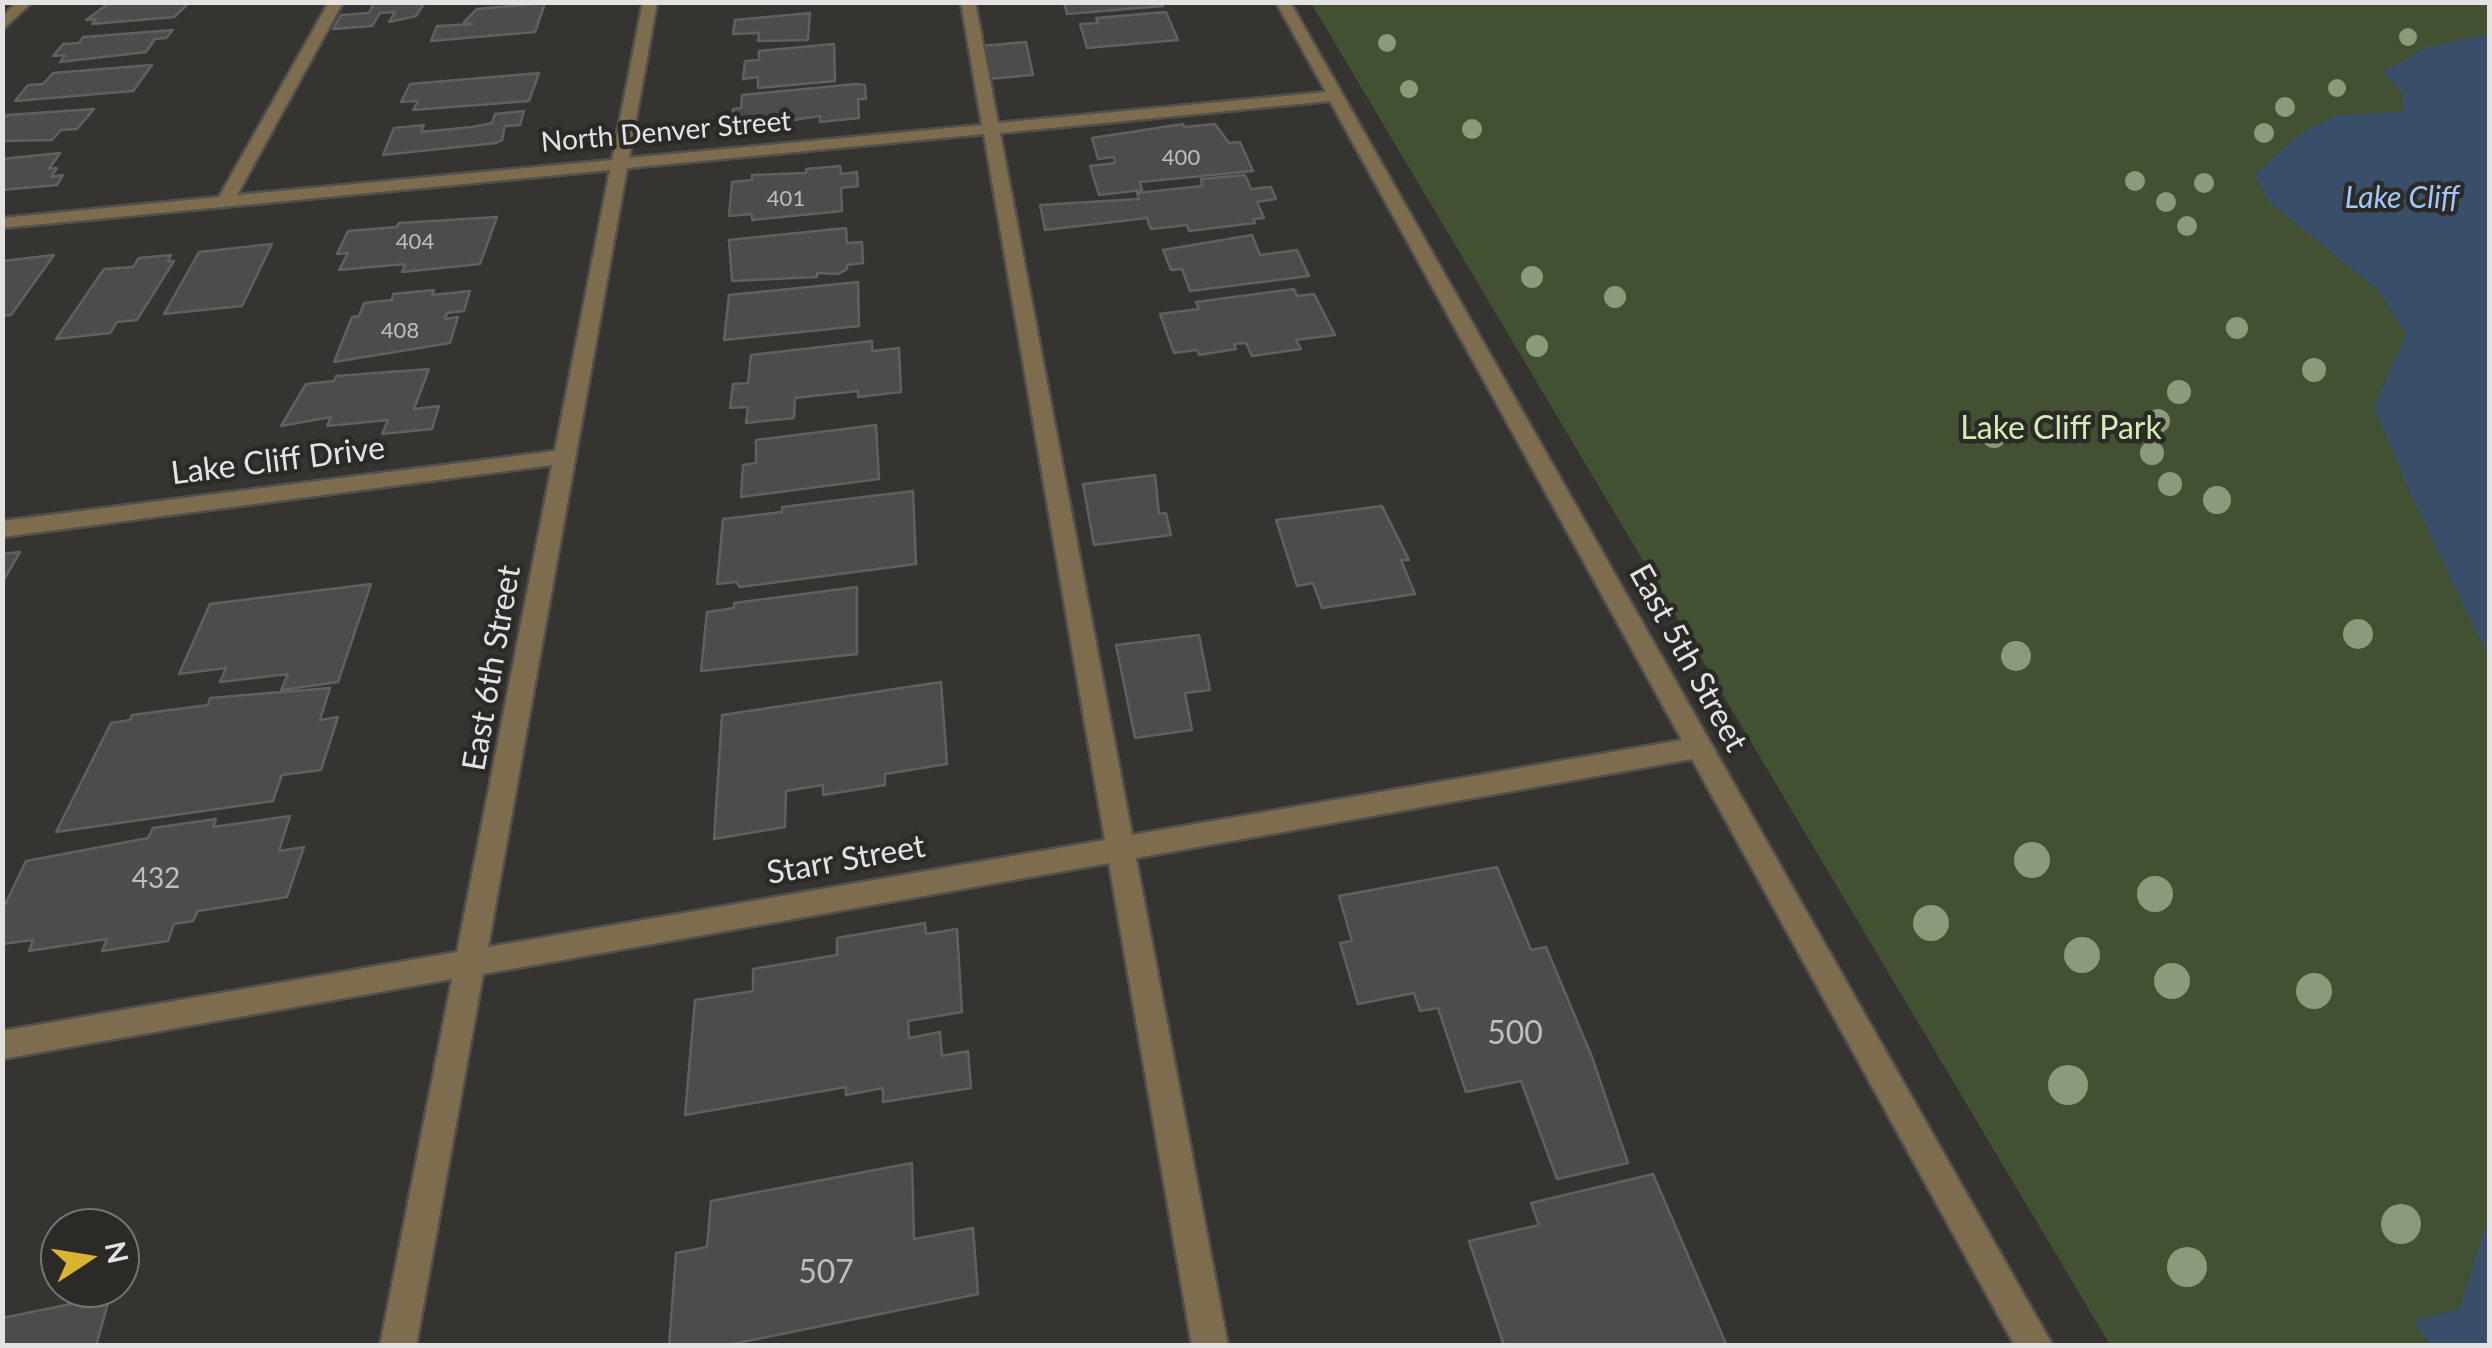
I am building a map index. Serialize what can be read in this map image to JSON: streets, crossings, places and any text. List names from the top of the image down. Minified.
{"streets":{"street":["North Denver Street","Lake Cliff Drive","East 5th Street","East 6th Street","Starr Street"]},"crossings":[["North Denver Street","East 5th Street"],["North Denver Street","East 6th Street"],["Lake Cliff Drive","East 6th Street"],["East 5th Street","Starr Street"],["East 6th Street","Starr Street"]],"water":["Lake Cliff"],"parks":["Lake Cliff Park"],"house_numbers":["400","401","404","408","432","500","507"],"north":"right"}
